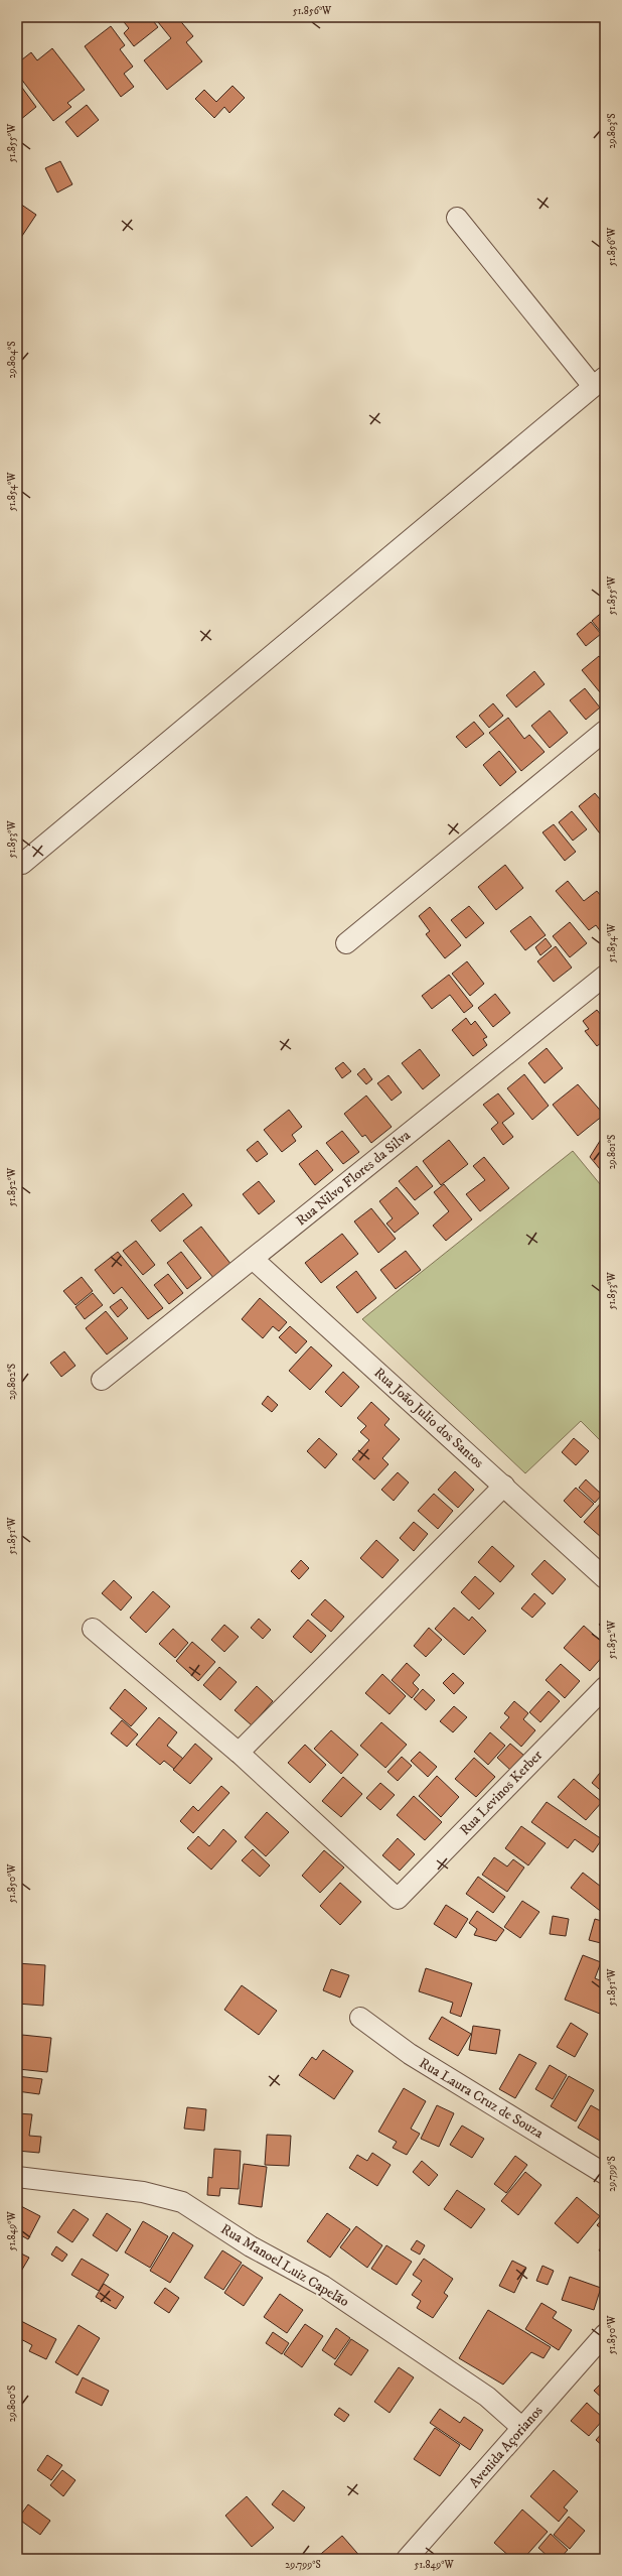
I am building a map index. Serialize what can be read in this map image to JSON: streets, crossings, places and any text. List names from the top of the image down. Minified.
{"streets":{"street":["Rua Nilvo Flores da Silva","Rua João Julio dos Santos","Rua Levinos Kerber","Rua Laura Cruz de Souza","Rua Manoel Luiz Capelão","Avenida Açorianos"]},"crossings":[["Rua Nilvo Flores da Silva","Rua João Julio dos Santos"],["Rua Manoel Luiz Capelão","Avenida Açorianos"]],"coordinates":["51.856°W","29.803°S","51.855°W","29.804°S","51.854°W","51.853°W","29.801°S","51.852°W","29.802°S","51.851°W","51.850°W","29.799°S","51.849°W","29.800°S"]}
